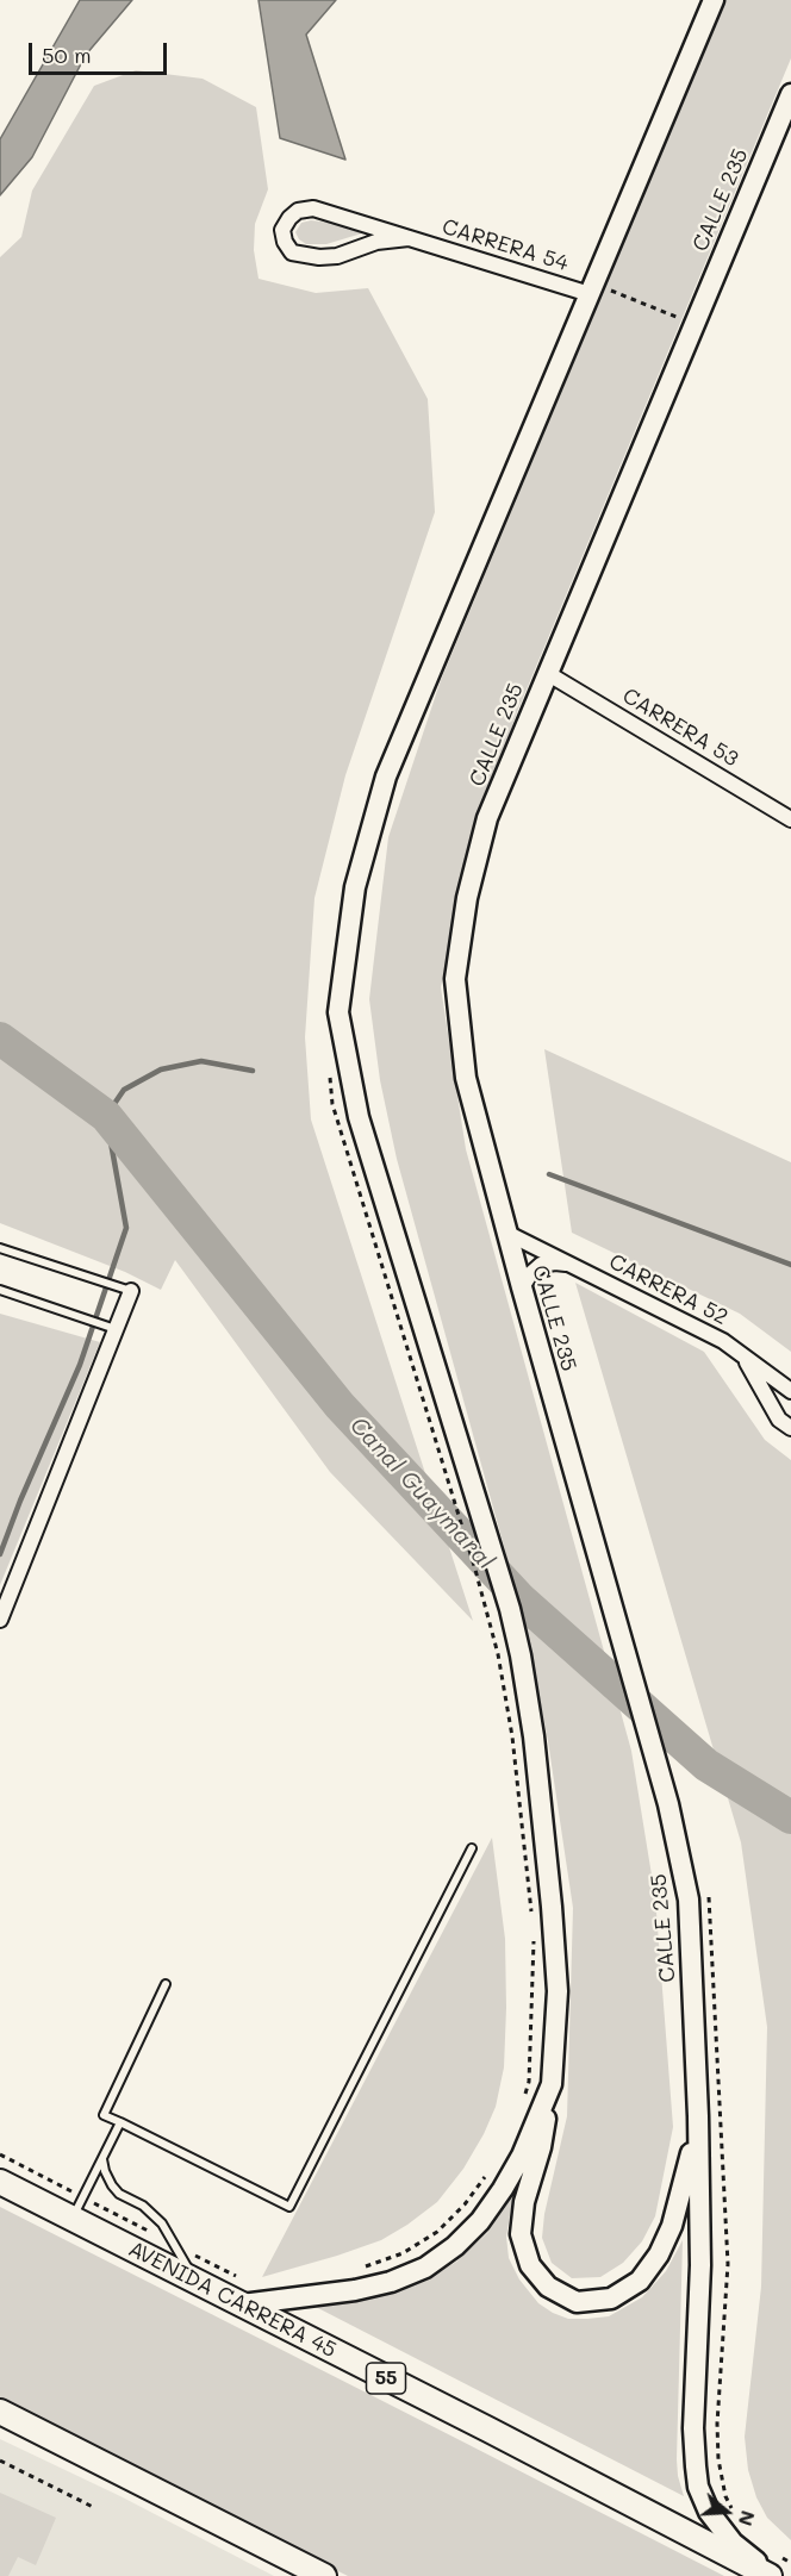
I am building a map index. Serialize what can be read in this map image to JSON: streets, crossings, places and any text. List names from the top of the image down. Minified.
{"streets":{"highway":["AVENIDA CARRERA 45","55"],"main road":["CALLE 235"],"street":["CARRERA 54","CARRERA 53","CARRERA 52"]},"crossings":[["CALLE 235","CARRERA 53"],["CALLE 235","CARRERA 52"]],"water":["Canal Guaymaral"],"scale_bar":"50 m","north":"right"}
